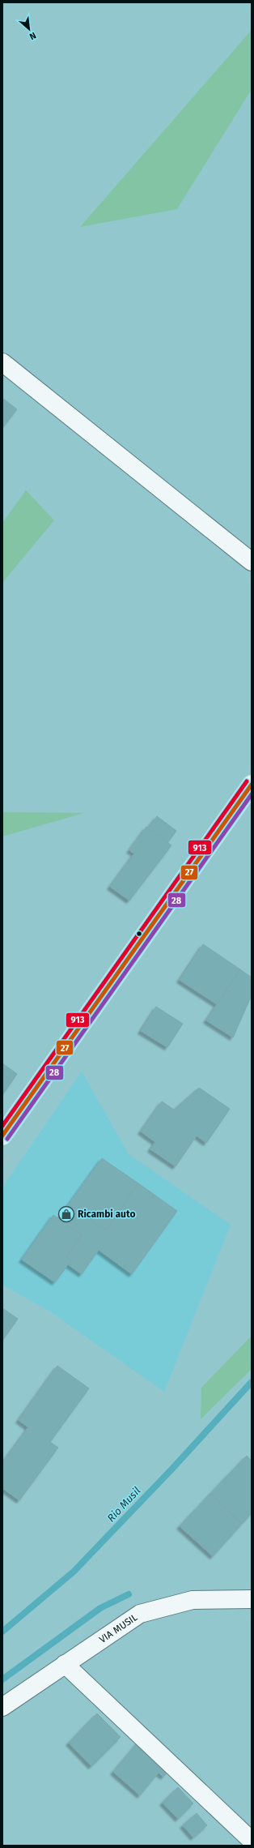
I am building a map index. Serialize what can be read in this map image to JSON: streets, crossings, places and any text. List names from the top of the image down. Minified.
{"streets":{"street":["VIA MUSIL"]},"water":["Rio Musil"],"places":{"shop":["Ricambi auto"]},"lines":["transit line 913","transit line 27","transit line 28"],"north":"bottom right"}
